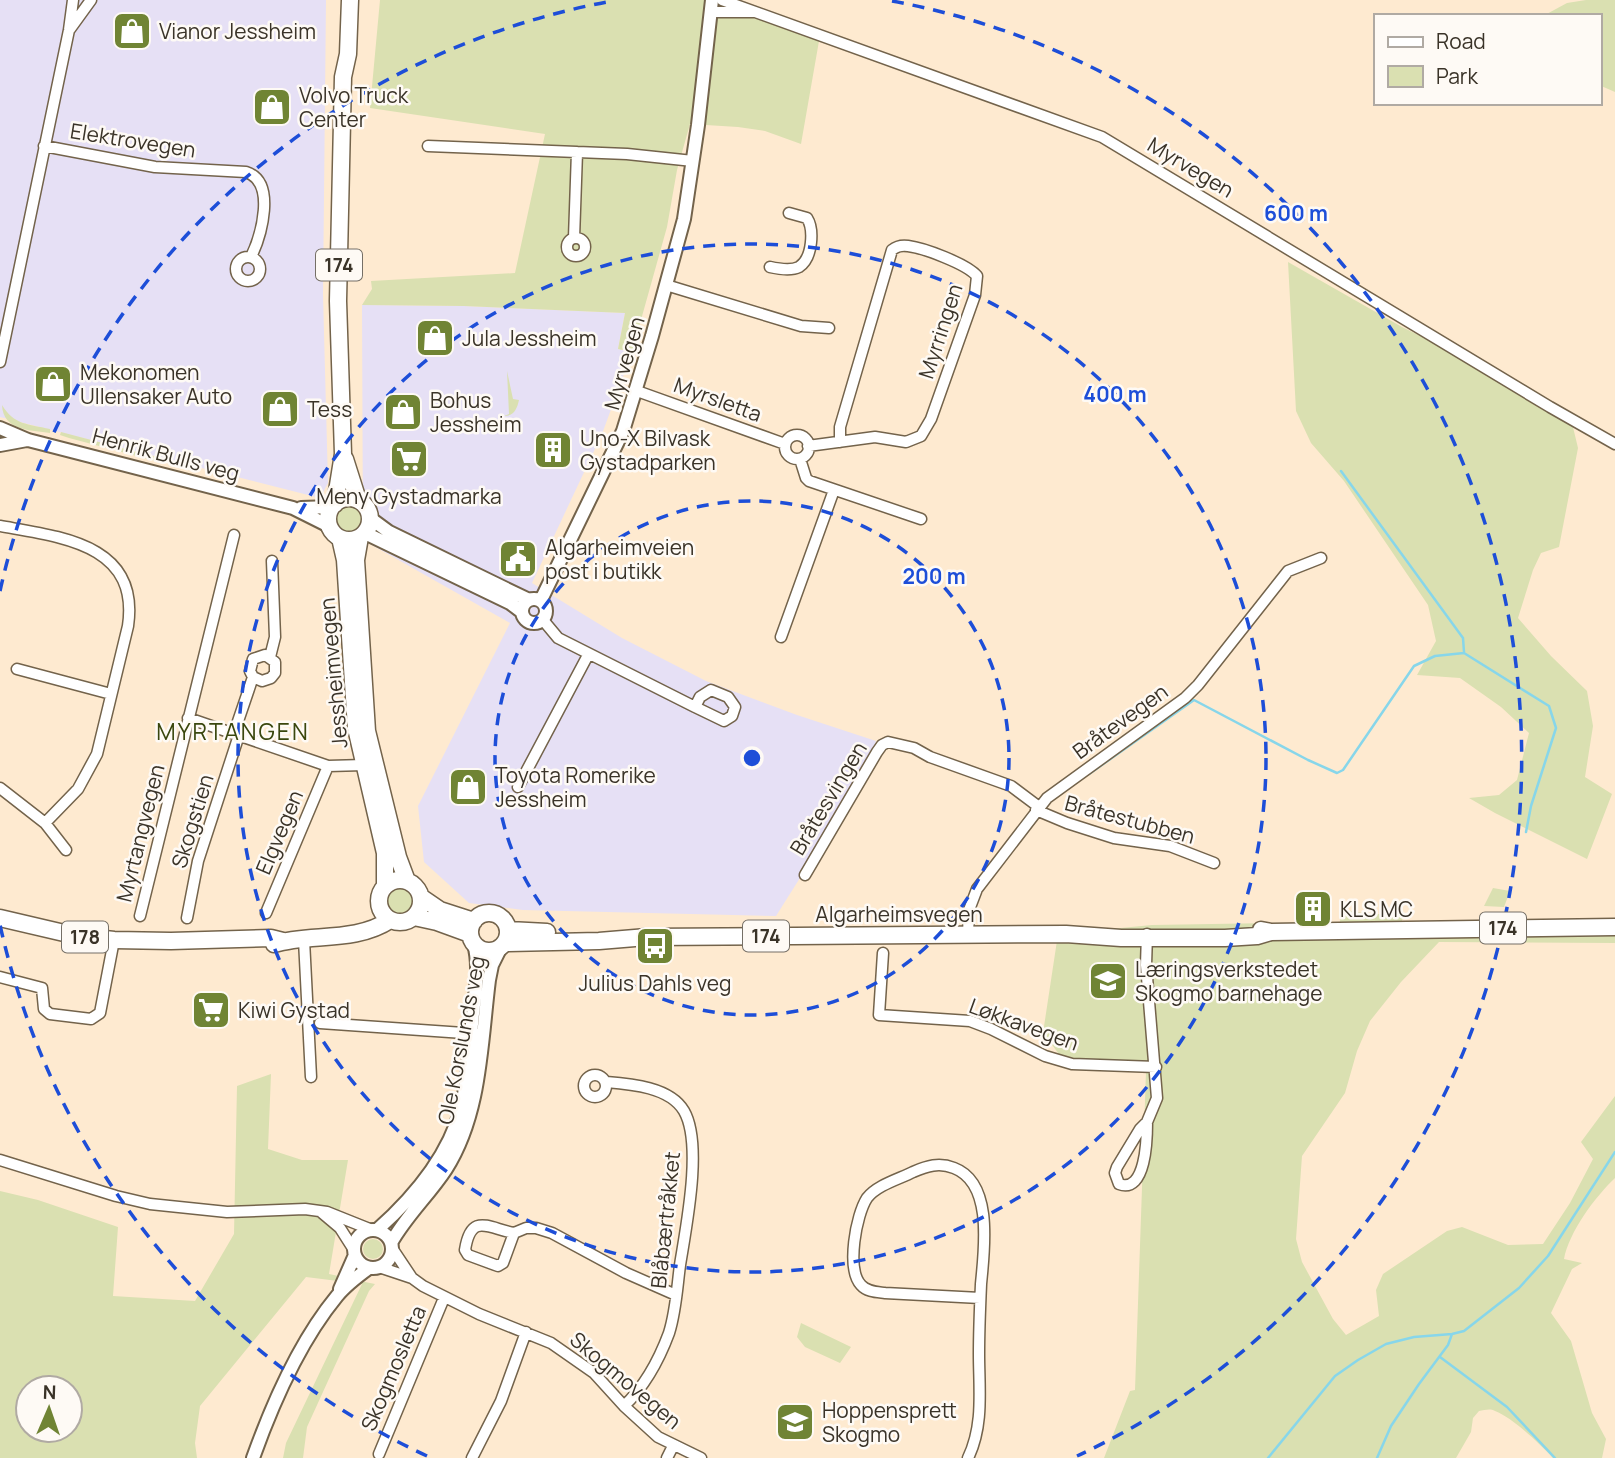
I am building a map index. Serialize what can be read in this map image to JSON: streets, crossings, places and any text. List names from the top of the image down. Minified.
{"streets":{"main road":["174","Jessheimvegen","Algarheimsvegen","178"],"street":["Elektrovegen","Myrvegen","Myrringen","Myrsletta","Henrik Bulls veg","Bråtevegen","Bråtesvingen","Bråtestubben","Skogstien","Elgvegen","Myrtangvegen","Løkkavegen","Ole Korslunds veg","Blåbærtråkket","Skogmosletta","Skogmovegen"]},"crossings":[["Myrvegen","Myrsletta"],["174","Henrik Bulls veg"],["174","Jessheimvegen"],["174","Algarheimsvegen"],["174","178"],["174","Ole Korslunds veg"],["Myrringen","Myrsletta"],["Henrik Bulls veg","Jessheimvegen"],["Jessheimvegen","178"],["Bråtevegen","Bråtesvingen"],["Bråtevegen","Bråtestubben"],["Bråtevegen","Algarheimsvegen"],["Bråtesvingen","Bråtestubben"],["Algarheimsvegen","Ole Korslunds veg"],["Ole Korslunds veg","Skogmovegen"],["Blåbærtråkket","Skogmovegen"],["Skogmosletta","Skogmovegen"]],"districts":["MYRTANGEN"],"places":{"shop":["Vianor Jessheim","Volvo Truck Center","Jula Jessheim","Mekonomen Ullensaker Auto","Tess","Bohus Jessheim","Toyota Romerike Jessheim"],"building":["Uno-X Bilvask Gystadparken","KLS MC"],"supermarket":["Meny Gystadmarka","Kiwi Gystad"],"public building":["Algarheimveien post i butikk"],"bus stop":["Julius Dahls veg"],"school or university":["Læringsverkstedet Skogmo barnehage","Hoppensprett Skogmo"]},"legend":["Road","Park"],"north":"top","rings":["600 m","400 m","200 m"]}
